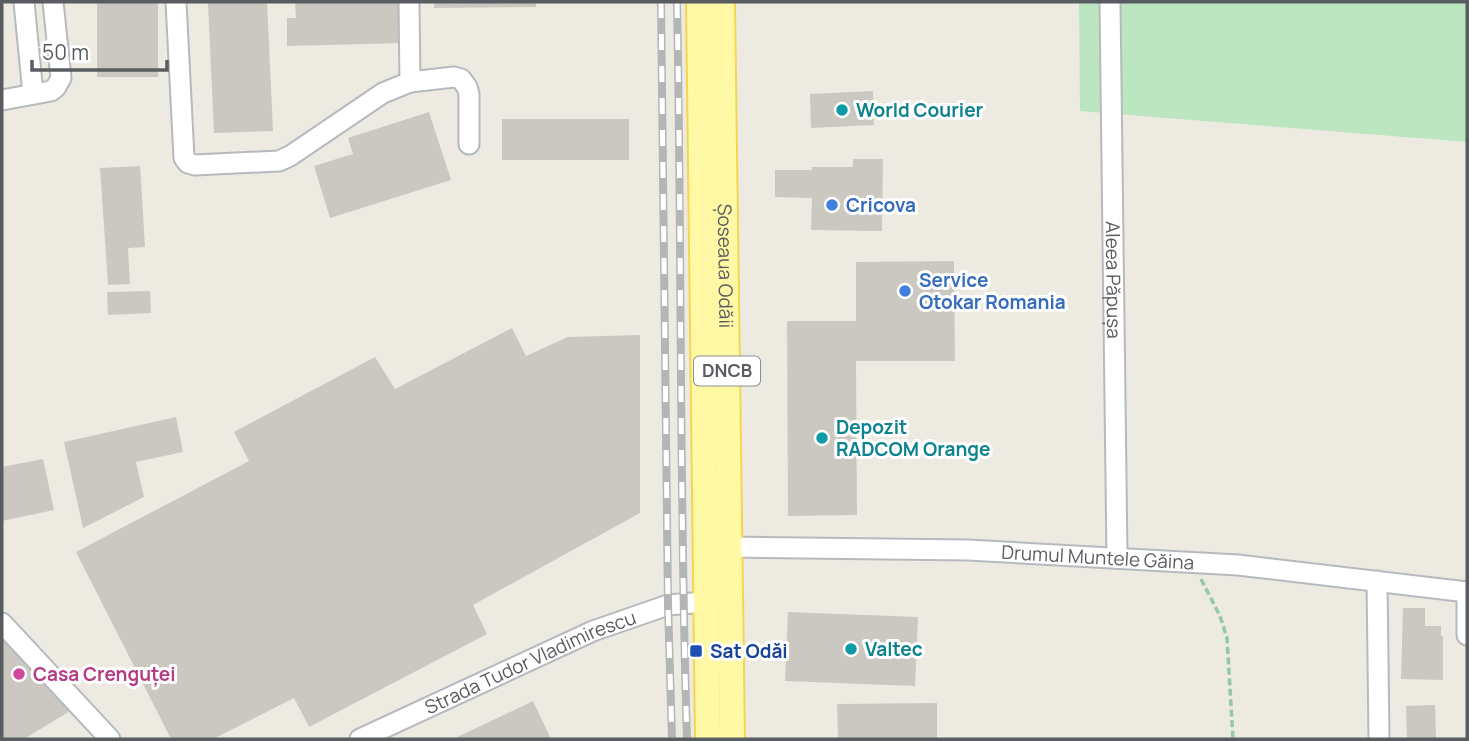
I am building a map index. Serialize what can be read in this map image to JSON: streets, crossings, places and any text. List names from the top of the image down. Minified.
{"streets":{"main road":["Șoseaua Odăii","DNCB"],"street":["Aleea Păpușa","Drumul Muntele Găina","Strada Tudor Vladimirescu"]},"crossings":[["Șoseaua Odăii","Drumul Muntele Găina"],["Șoseaua Odăii","Strada Tudor Vladimirescu"],["Aleea Păpușa","Drumul Muntele Găina"]],"places":{"other":["World Courier","Cricova","Service Otokar Romania","Depozit RADCOM Orange","Valtec","Casa Crenguței"],"transit":["Sat Odăi"]},"scale_bar":"50 m"}
